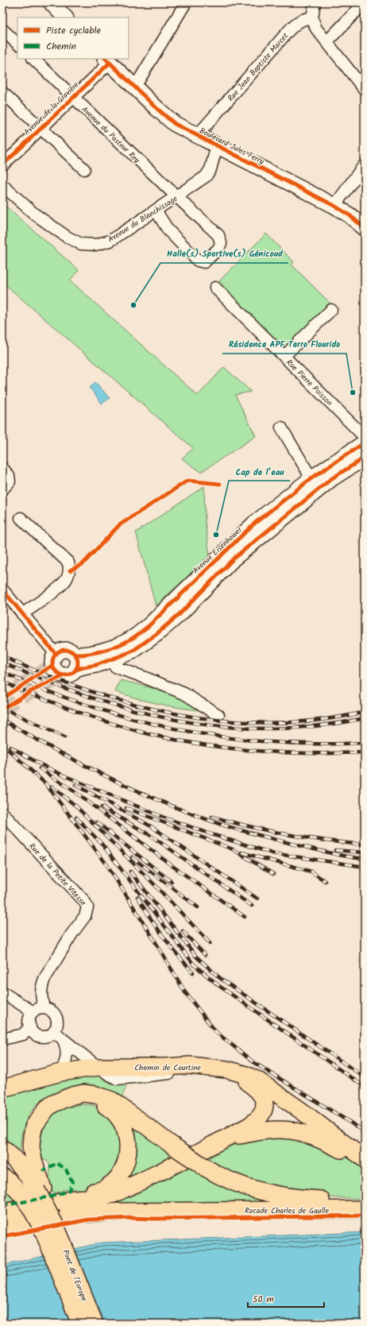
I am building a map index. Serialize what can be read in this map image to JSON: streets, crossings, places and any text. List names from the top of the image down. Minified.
{"streets":{"main road":["Boulevard Jules Ferry","Avenue Eisenhower","Chemin de Courtine","Rocade Charles de Gaulle","Pont de l'Europe"],"street":["Rue Jean Baptiste Marcet","Avenue de la Gravière","Avenue du Pasteur Rey","Avenue du Blanchissage","Rue Pierre Poisson","Rue de la Petite Vitesse"]},"crossings":[["Rue Jean Baptiste Marcet","Boulevard Jules Ferry"],["Avenue de la Gravière","Avenue du Pasteur Rey"],["Avenue de la Gravière","Boulevard Jules Ferry"],["Avenue du Pasteur Rey","Avenue du Blanchissage"],["Boulevard Jules Ferry","Avenue du Blanchissage"]],"places":["Halle(s) Sportive(s) Génicoud","Résidence APF Terro Flourido","Cap de l’eau"],"legend":["Piste cyclable","Chemin"],"scale_bar":"50 m"}
